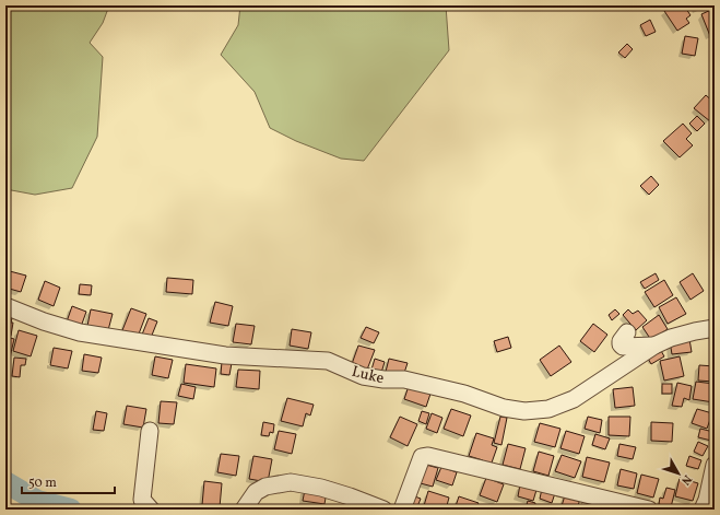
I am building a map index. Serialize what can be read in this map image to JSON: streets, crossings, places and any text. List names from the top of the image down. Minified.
{"streets":{"street":["Luke"]},"scale_bar":"50 m","north":"bottom right"}
